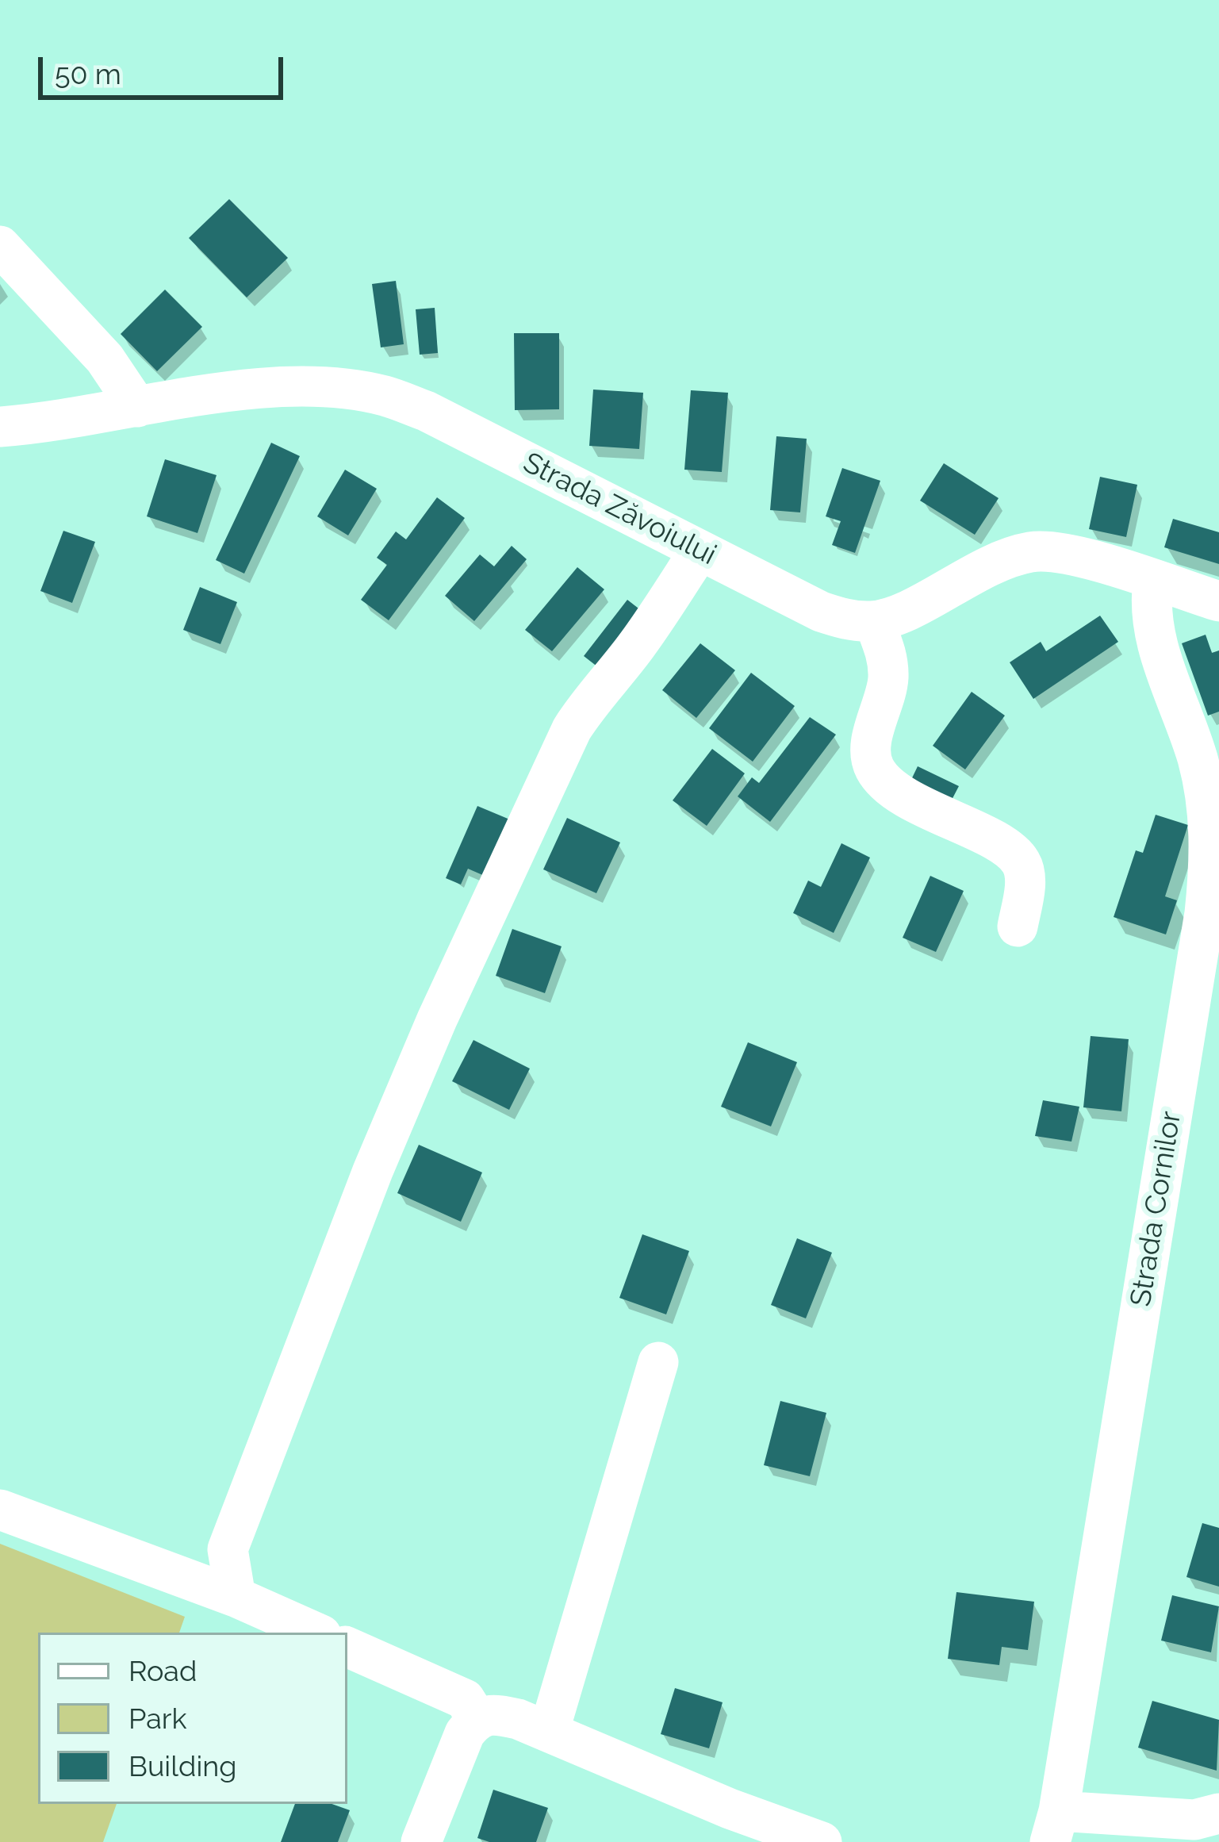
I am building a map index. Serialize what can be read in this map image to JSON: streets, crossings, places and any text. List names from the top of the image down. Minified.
{"streets":{"street":["Strada Zăvoiului","Strada Cornilor"]},"legend":["Road","Park","Building"],"scale_bar":"50 m"}
